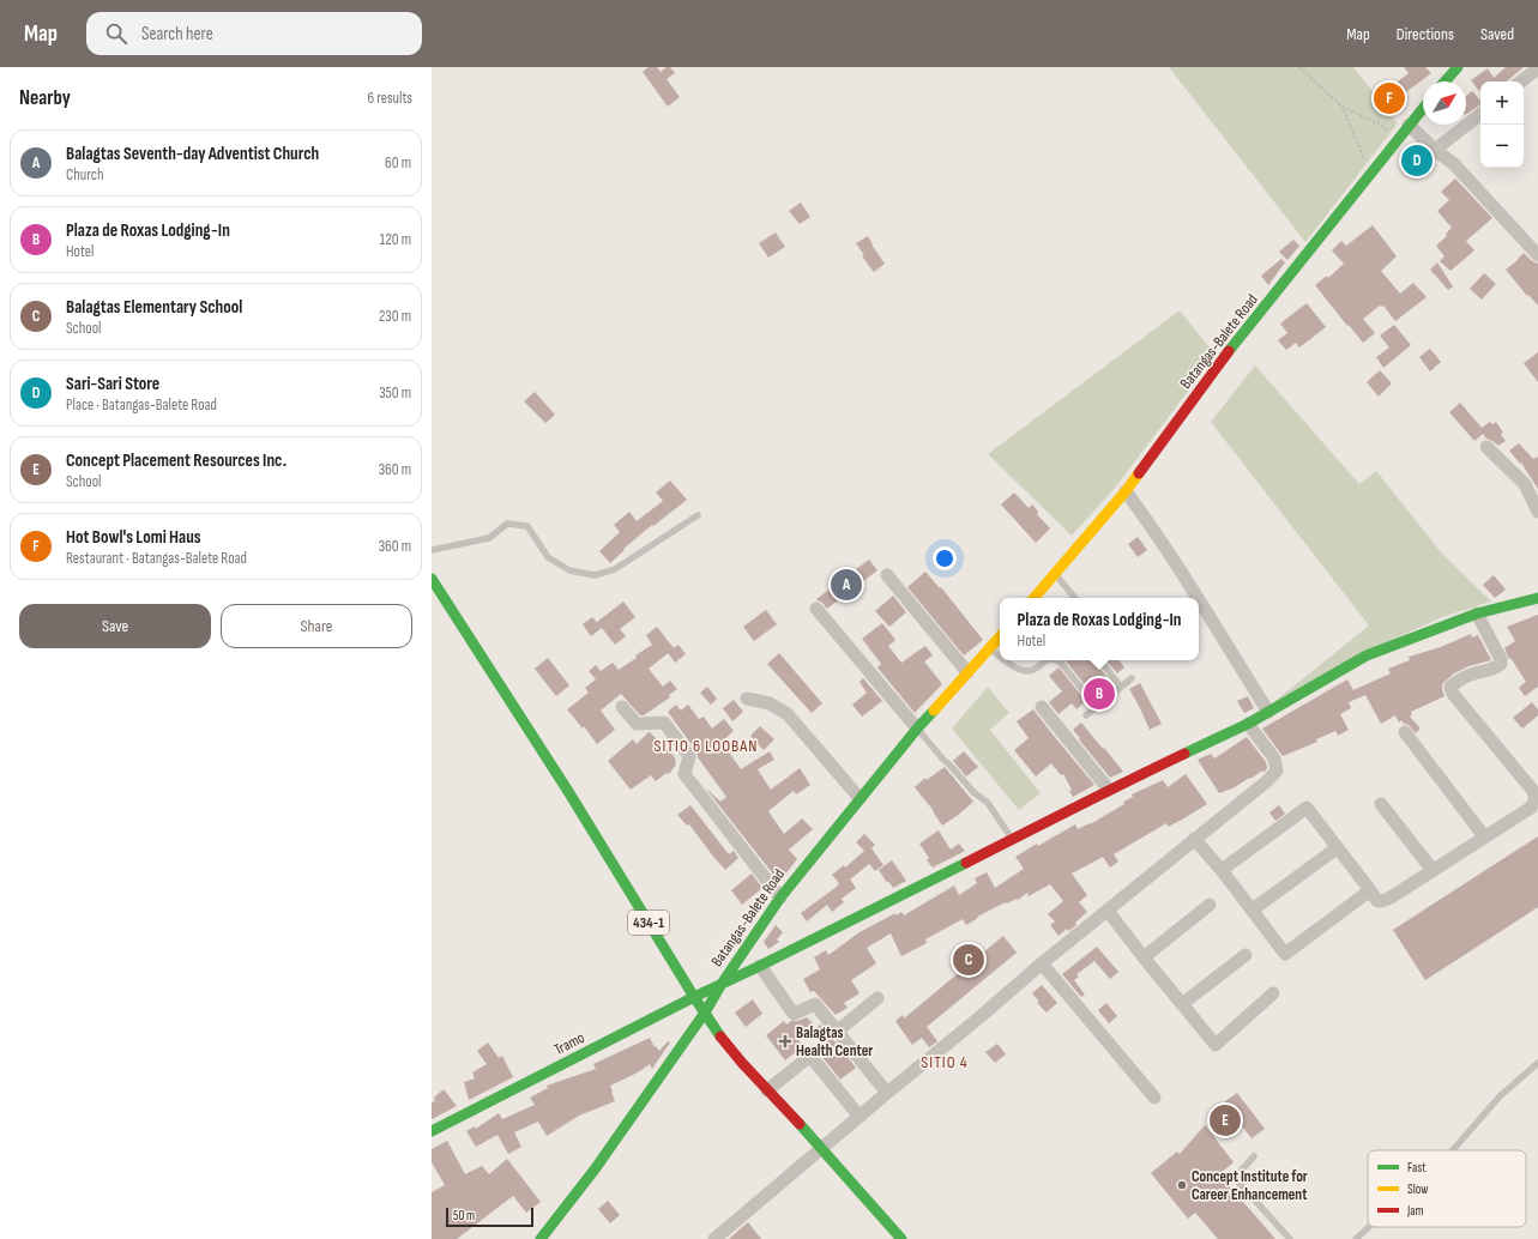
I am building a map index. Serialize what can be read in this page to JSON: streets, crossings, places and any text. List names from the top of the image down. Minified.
{"streets":{"main road":["Batangas-Balete Road","434-1","Tramo"]},"crossings":[["Batangas-Balete Road","434-1"],["Batangas-Balete Road","Tramo"],["434-1","Tramo"]],"districts":["SITIO 6 LOOBAN","SITIO 4"],"places":{"health":["Balagtas Health Center"],"other":["Concept Institute for Career Enhancement"]},"legend":["Fast","Slow","Jam"],"scale_bar":"50 m","north":"top right","page":{"header":"Map","search":"Search here","nav":["Map","Directions","Saved"],"heading":["Nearby","6 results"],"pins":["F","D","A","B","C","E"],"map_buttons":["+","−"],"list":[{"mark":"A","name":"Balagtas Seventh-day Adventist Church","note":"Church","value":"60 m"},{"mark":"B","name":"Plaza de Roxas Lodging-In","note":"Hotel","value":"120 m"},{"mark":"C","name":"Balagtas Elementary School","note":"School","value":"230 m"},{"mark":"D","name":"Sari-Sari Store","note":"Place · Batangas-Balete Road","value":"350 m"},{"mark":"E","name":"Concept Placement Resources Inc.","note":"School","value":"360 m"},{"mark":"F","name":"Hot Bowl's Lomi Haus","note":"Restaurant · Batangas-Balete Road","value":"360 m"}],"buttons":["Save","Share"],"popup":["Plaza de Roxas Lodging-In","Hotel"],"scale":"50 m"}}
